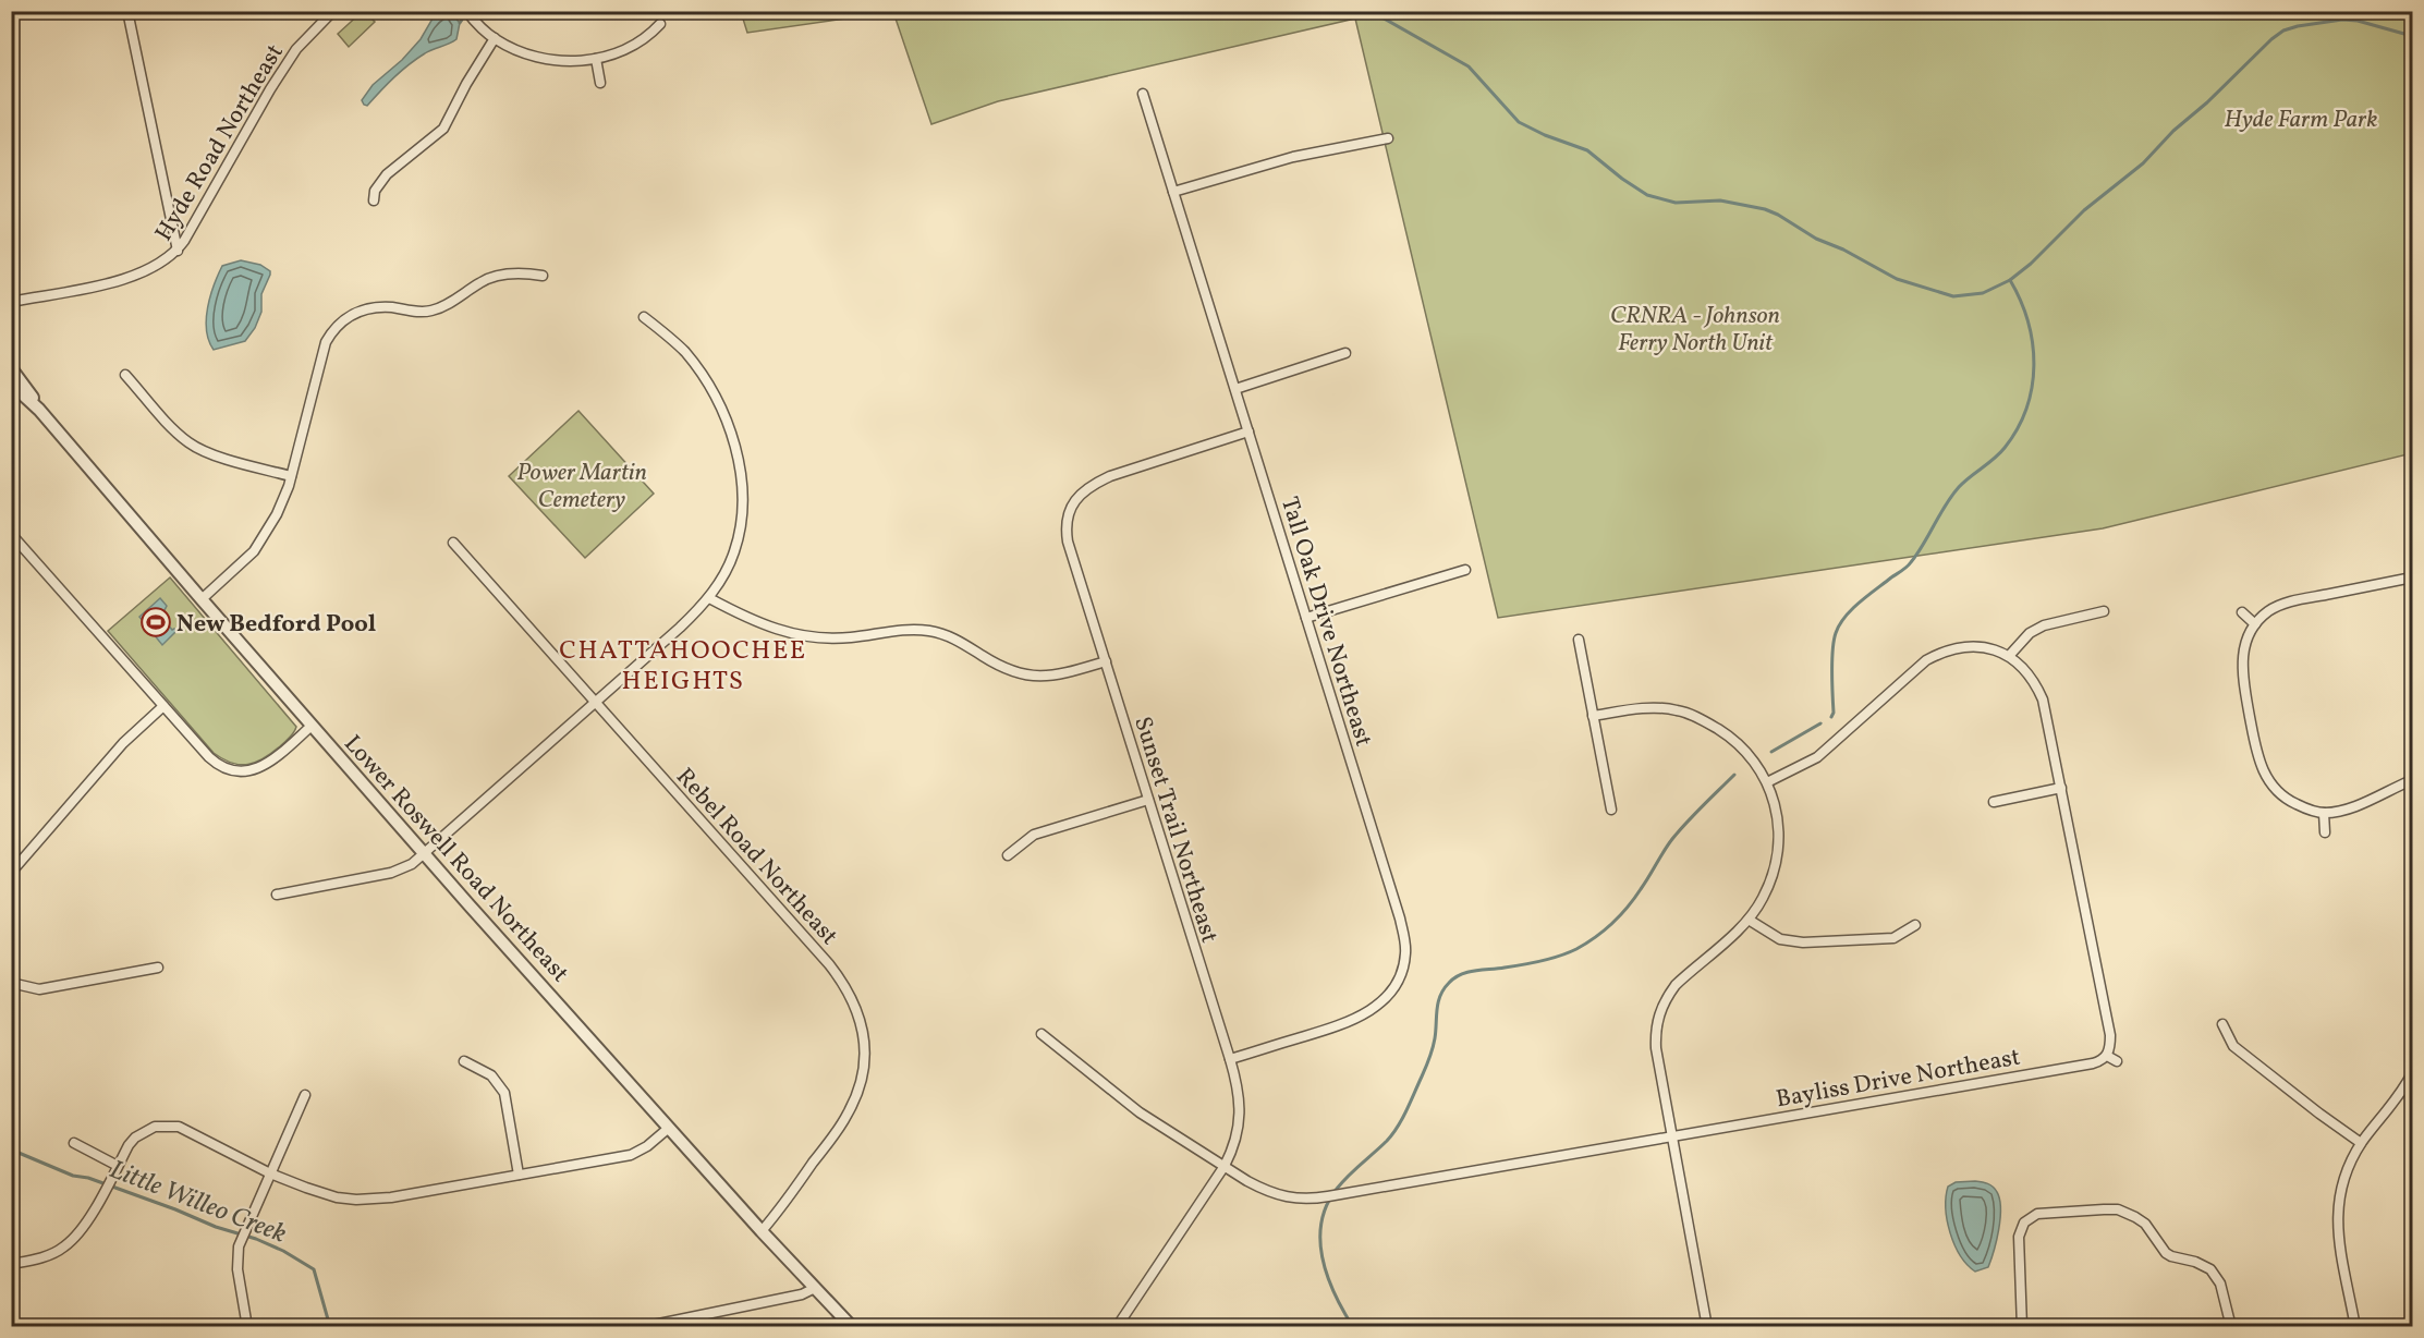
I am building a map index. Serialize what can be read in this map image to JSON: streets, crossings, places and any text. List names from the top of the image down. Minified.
{"streets":{"street":["Hyde Road Northeast","Tall Oak Drive Northeast","Sunset Trail Northeast","Rebel Road Northeast","Lower Roswell Road Northeast","Bayliss Drive Northeast"]},"crossings":[["Tall Oak Drive Northeast","Sunset Trail Northeast"],["Sunset Trail Northeast","Bayliss Drive Northeast"],["Rebel Road Northeast","Lower Roswell Road Northeast"]],"districts":["CHATTAHOOCHEE HEIGHTS"],"water":["Little Willeo Creek"],"parks":["Hyde Farm Park","CRNRA - Johnson Ferry North Unit","Power Martin Cemetery"],"places":{"sports":["New Bedford Pool"]}}
